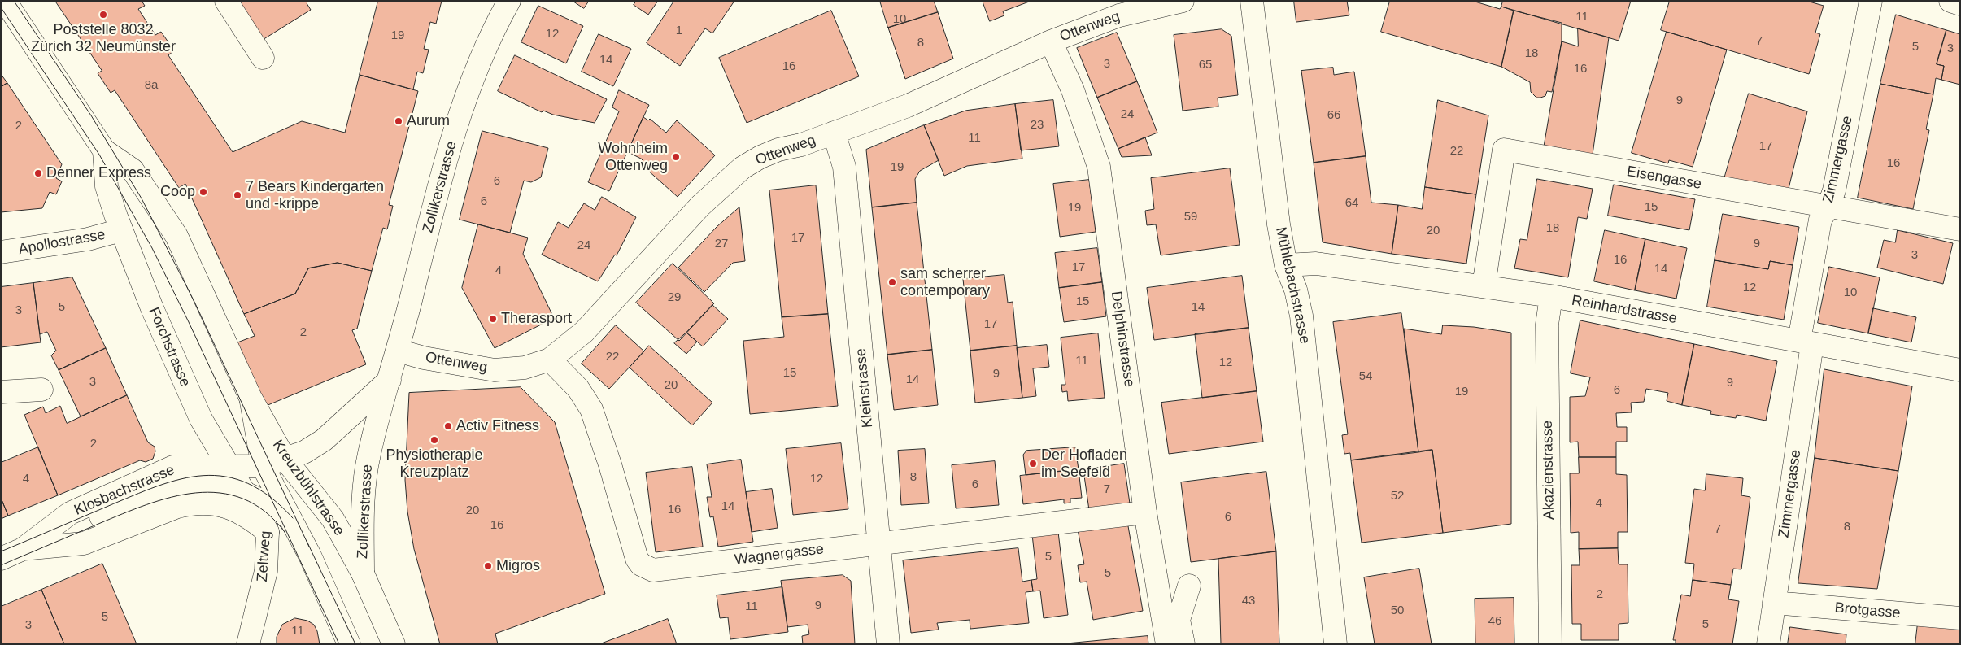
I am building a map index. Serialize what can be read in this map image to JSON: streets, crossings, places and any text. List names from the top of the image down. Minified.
{"streets":{"street":["Ottenweg","Zimmergasse","Eisengasse","Zollikerstrasse","Apollostrasse","Mühlebachstrasse","Reinhardstrasse","Delphinstrasse","Forchstrasse","Kleinstrasse","Akazienstrasse","Kreuzbühlstrasse","Klosbachstrasse","Wagnergasse","Zeltweg","Brotgasse"]},"crossings":[["Ottenweg","Zollikerstrasse"],["Ottenweg","Delphinstrasse"],["Ottenweg","Kleinstrasse"],["Ottenweg","Wagnergasse"],["Zimmergasse","Eisengasse"],["Zimmergasse","Reinhardstrasse"],["Zimmergasse","Brotgasse"],["Eisengasse","Reinhardstrasse"],["Zollikerstrasse","Kreuzbühlstrasse"],["Apollostrasse","Forchstrasse"],["Mühlebachstrasse","Reinhardstrasse"],["Reinhardstrasse","Akazienstrasse"],["Delphinstrasse","Wagnergasse"],["Forchstrasse","Kreuzbühlstrasse"],["Forchstrasse","Klosbachstrasse"],["Forchstrasse","Zeltweg"],["Kleinstrasse","Wagnergasse"],["Kreuzbühlstrasse","Klosbachstrasse"],["Kreuzbühlstrasse","Zeltweg"],["Klosbachstrasse","Zeltweg"]],"places":["Poststelle 8032 Zürich 32 Neumünster","Aurum","Wohnheim Ottenweg","Denner Express","Coop","7 Bears Kindergarten und -krippe","sam scherrer contemporary","Therasport","Activ Fitness","Physiotherapie Kreuzplatz","Der Hofladen im Seefeld","Migros"],"house_numbers":["11","10","1","12","19","7","8","5","3","18","14","3","65","16","16","8a","9","24","66","23","2","11","17","22","16","19","6","6","64","15","19","59","18","20","17","27","9","24","3","16","17","14","4","12","10","29","15","5","14","3","17","2","22","11","12","15","9","54","14","3","9","20","6","19","2","8","4","12","6","7","52","4","14","16","20","6","16","8","7","5","5","2","43","9","11","50","5","46","5","3","11"]}
